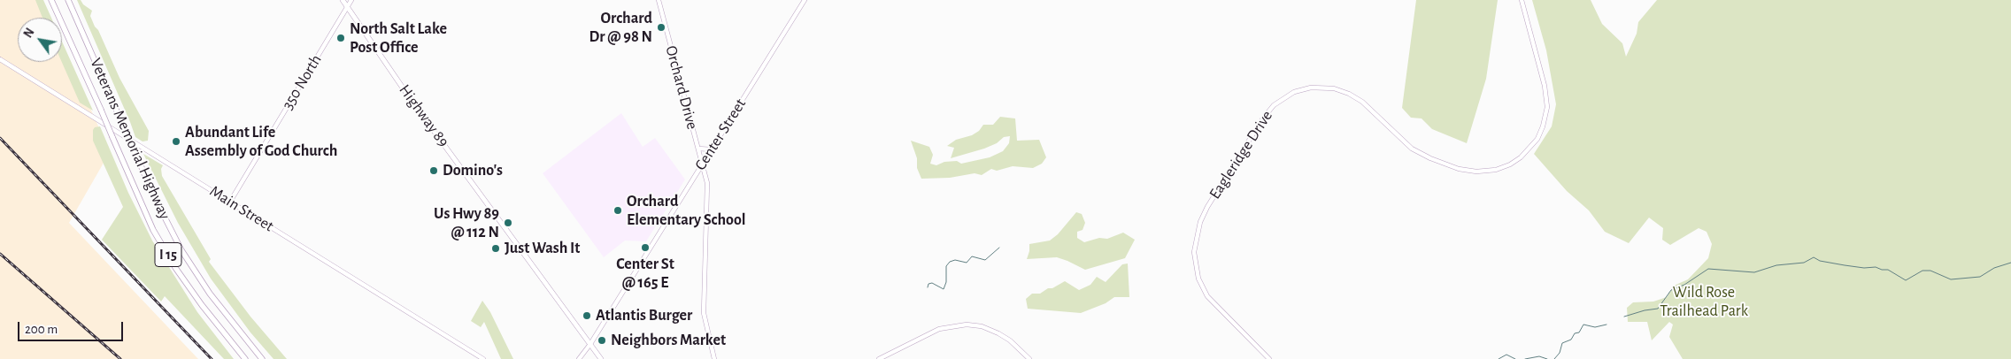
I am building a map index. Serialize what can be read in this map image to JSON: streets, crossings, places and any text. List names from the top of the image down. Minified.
{"streets":{"highway":["Veterans Memorial Highway","I 15"],"main road":["350 North","Orchard Drive","Highway 89","Center Street","Eagleridge Drive","Main Street"]},"crossings":[["350 North","Highway 89"],["350 North","Main Street"],["Orchard Drive","Center Street"],["Highway 89","Center Street"]],"parks":["Wild Rose Trailhead Park"],"places":["Orchard Dr @ 98 N","North Salt Lake Post Office","Abundant Life Assembly of God Church","Domino's","Orchard Elementary School","Us Hwy 89 @ 112 N","Center St @ 165 E","Just Wash It","Atlantis Burger","Neighbors Market"],"scale_bar":"200 m","north":"top left"}
